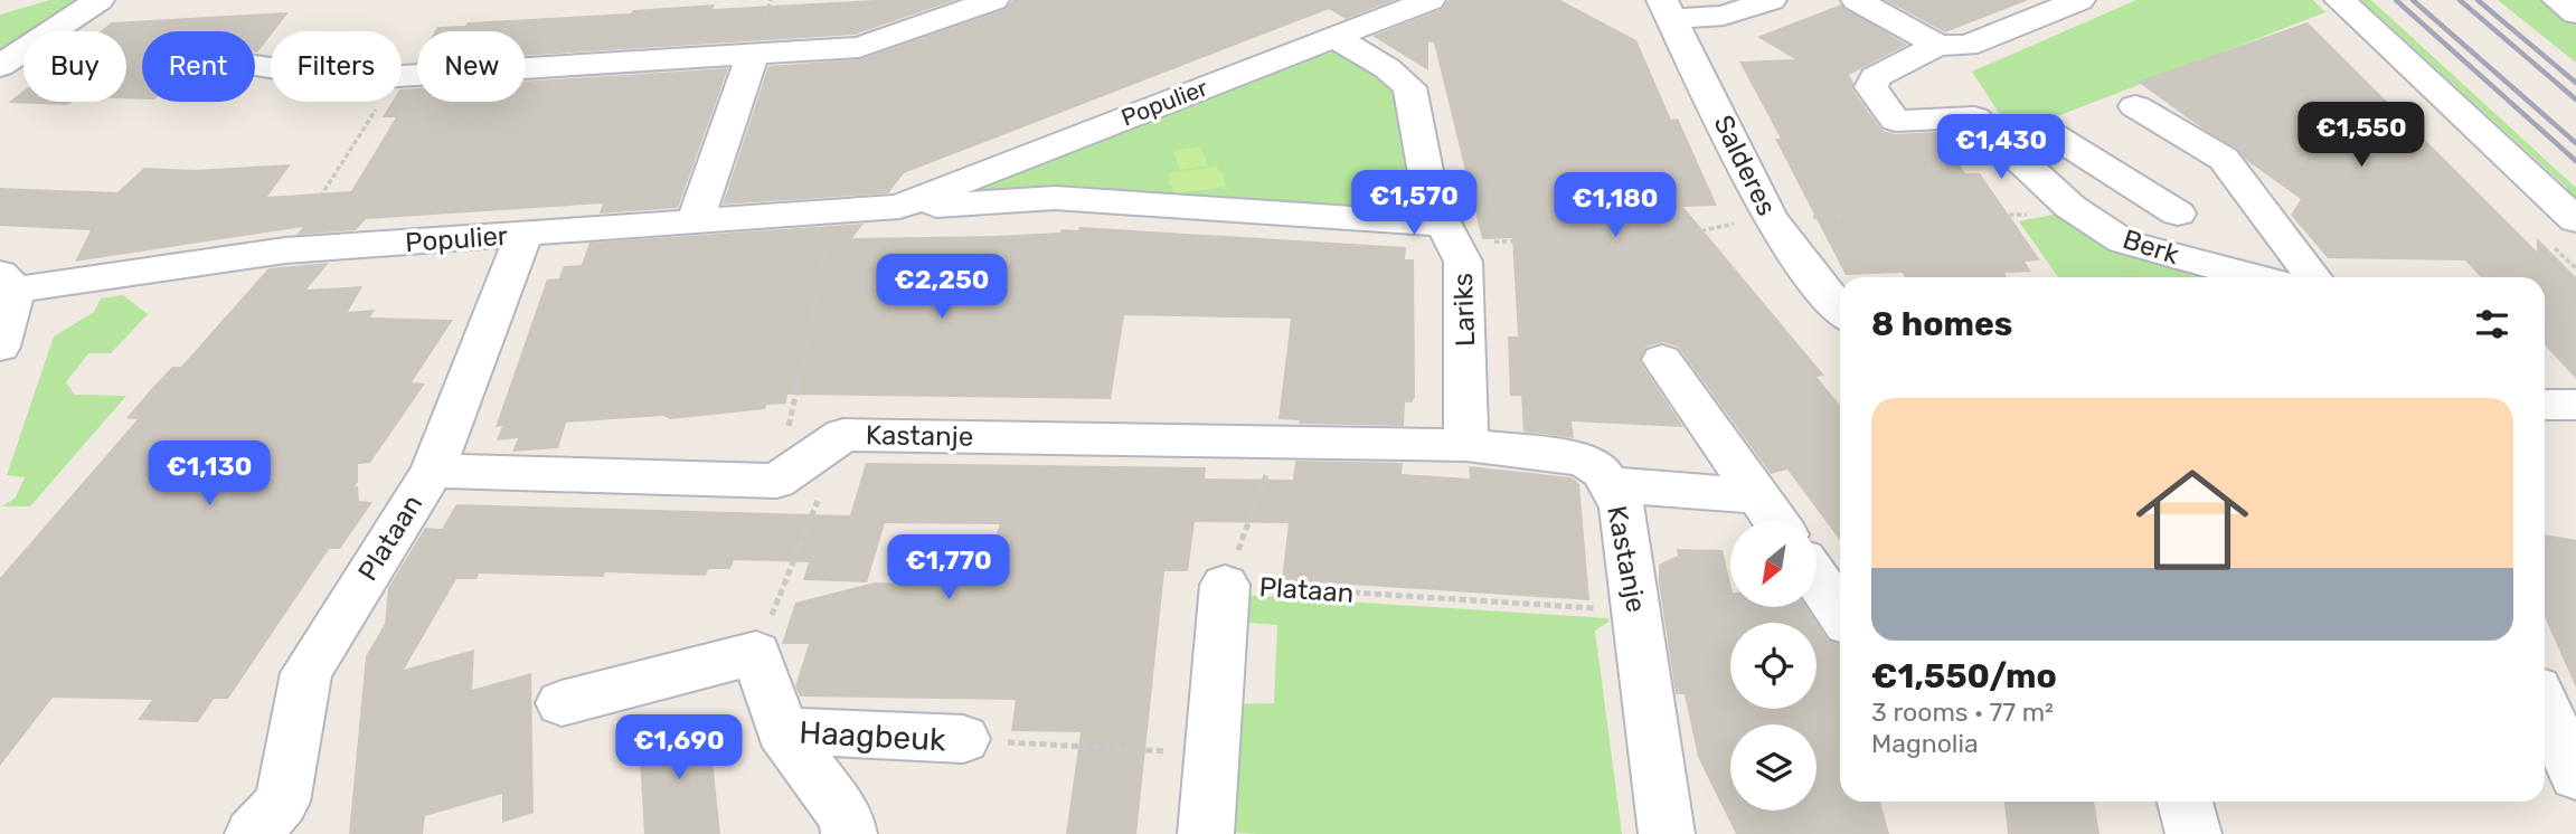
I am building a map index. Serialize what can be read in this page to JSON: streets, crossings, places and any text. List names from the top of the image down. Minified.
{"streets":{"street":["Populier","Salderes","Berk","Lariks","Kastanje","Plataan","Haagbeuk"]},"crossings":[["Populier","Lariks"],["Populier","Plataan"],["Lariks","Kastanje"],["Kastanje","Plataan"]],"north":"bottom left","page":{"chip":["Buy","Rent","Filters","New"],"price":["€1,550","€1,430","€1,570","€1,180","€2,250","€1,130","€1,770","€1,690"],"heading":"8 homes","list":[{"name":"€1,550/mo","note":"3 rooms · 77 m² · Magnolia"}]}}
